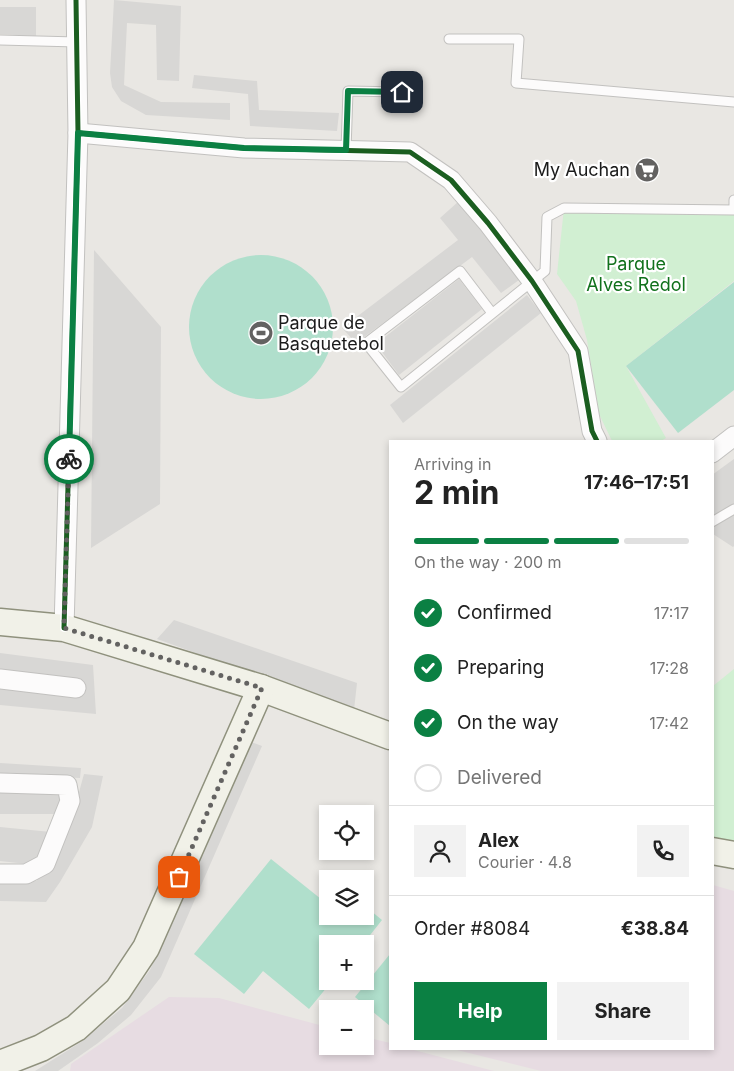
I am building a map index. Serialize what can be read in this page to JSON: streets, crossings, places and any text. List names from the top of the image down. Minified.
{"parks":["Parque Alves Redol"],"places":{"supermarket":["My Auchan"],"sports":["Parque de Basquetebol"]},"page":{"heading":["2 min","Arriving in","17:46–17:51"],"panel":["Alex","Courier · 4.8","Order #8084","€38.84"],"bar":"On the way · 200 m","list":[["Confirmed","17:17"],["Preparing","17:28"],["On the way","17:42"],"Delivered"],"map_buttons":["+","−"],"buttons":["Help","Share"]}}
